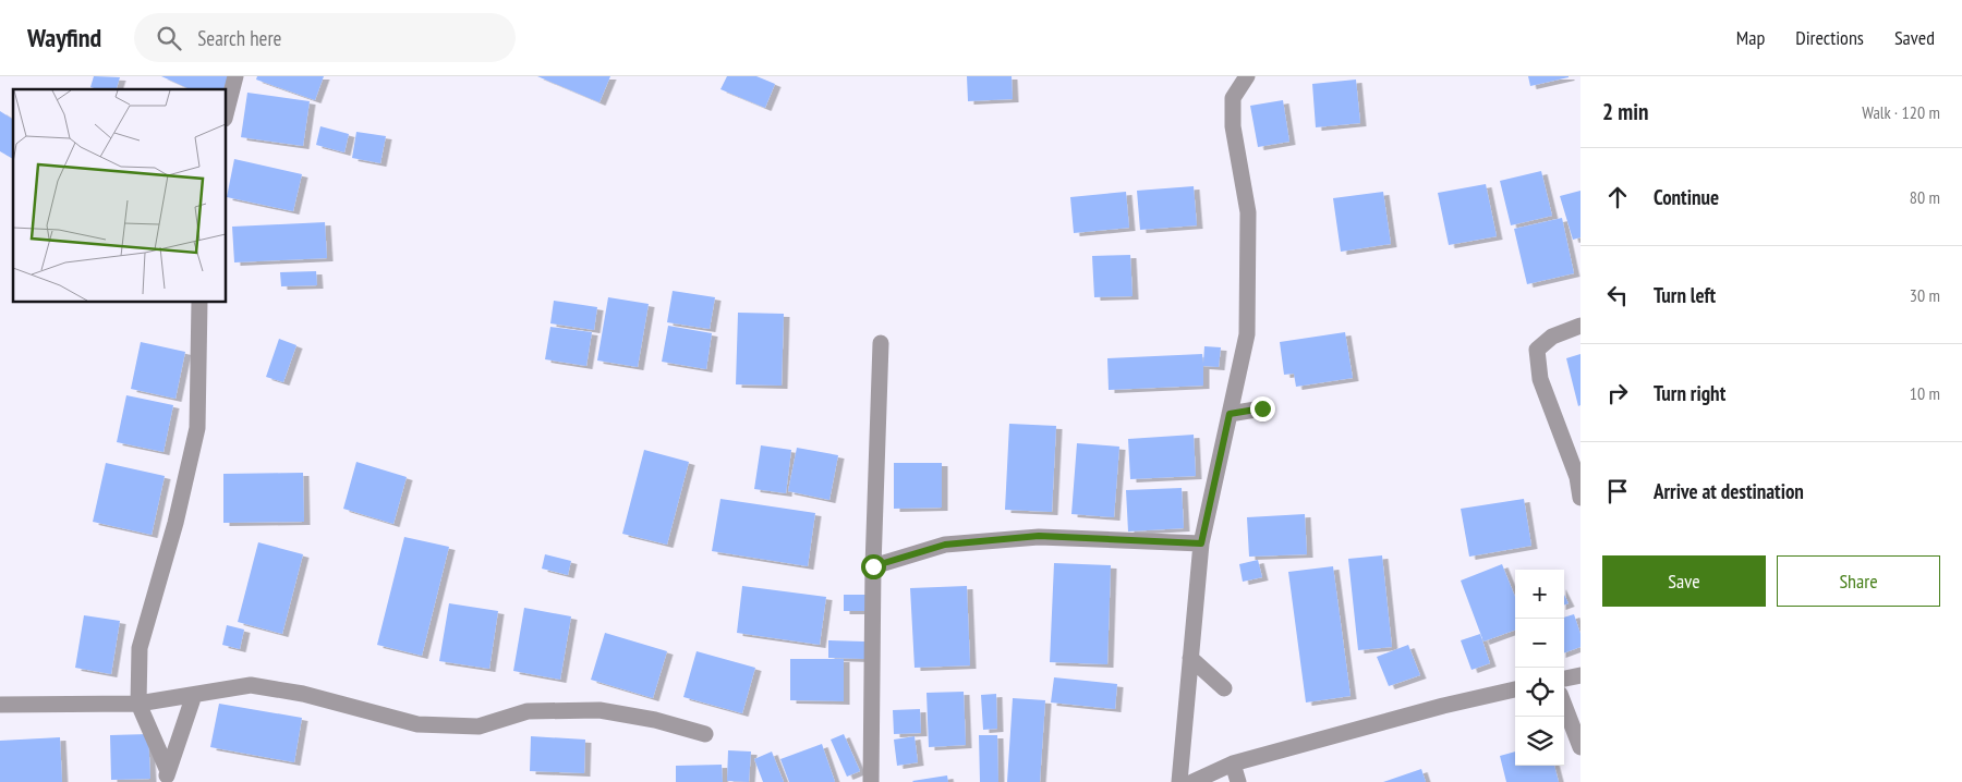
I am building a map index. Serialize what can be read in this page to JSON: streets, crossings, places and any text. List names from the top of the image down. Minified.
{"page":{"header":"Wayfind","search":"Search here","nav":["Map","Directions","Saved"],"heading":["2 min","Walk · 120 m"],"list":[["Continue","80 m"],["Turn left","30 m"],["Turn right","10 m"],"Arrive at destination"],"buttons":["Save","Share"],"map_buttons":["+","−"]}}
